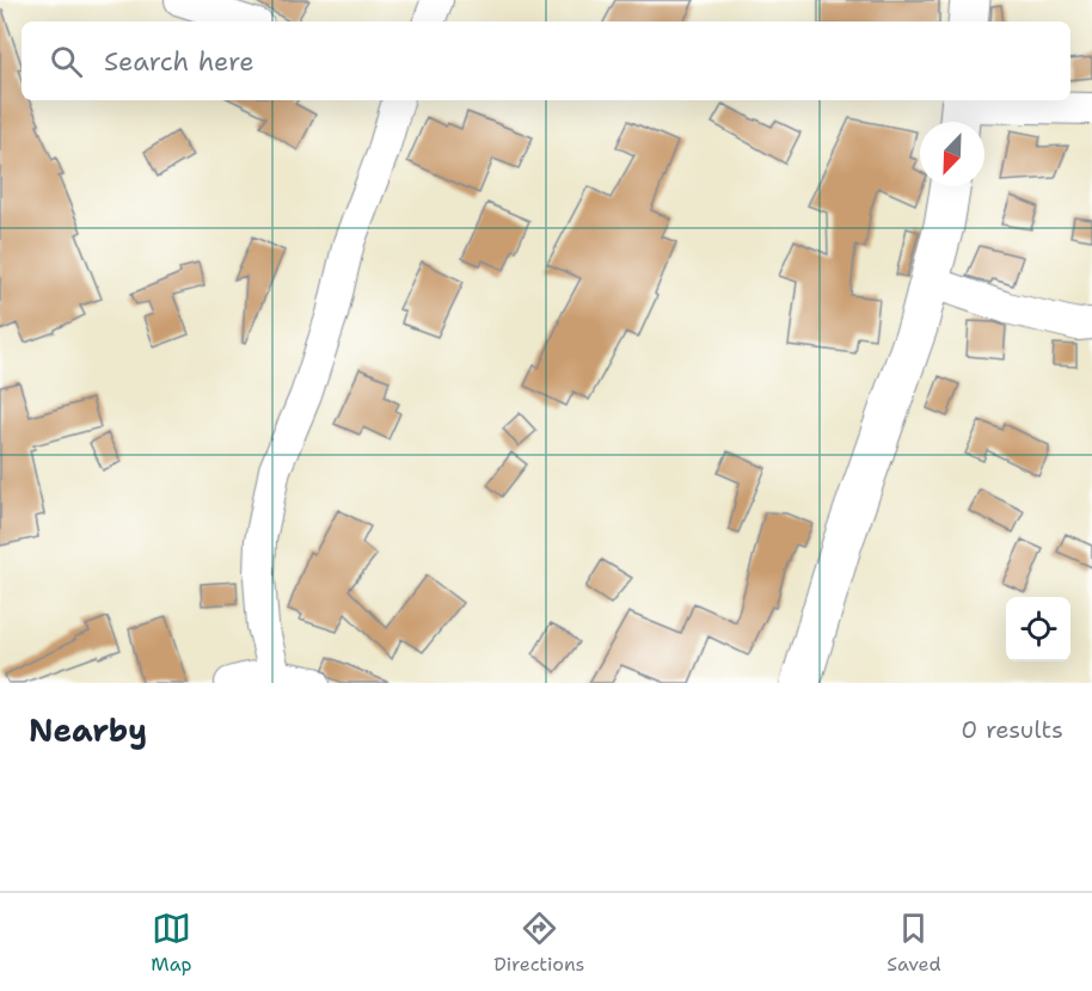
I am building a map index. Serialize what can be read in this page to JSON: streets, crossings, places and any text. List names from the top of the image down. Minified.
{"north":"bottom left","page":{"search":"Search here","heading":["Nearby","0 results"],"nav":["Map","Directions","Saved"]}}
